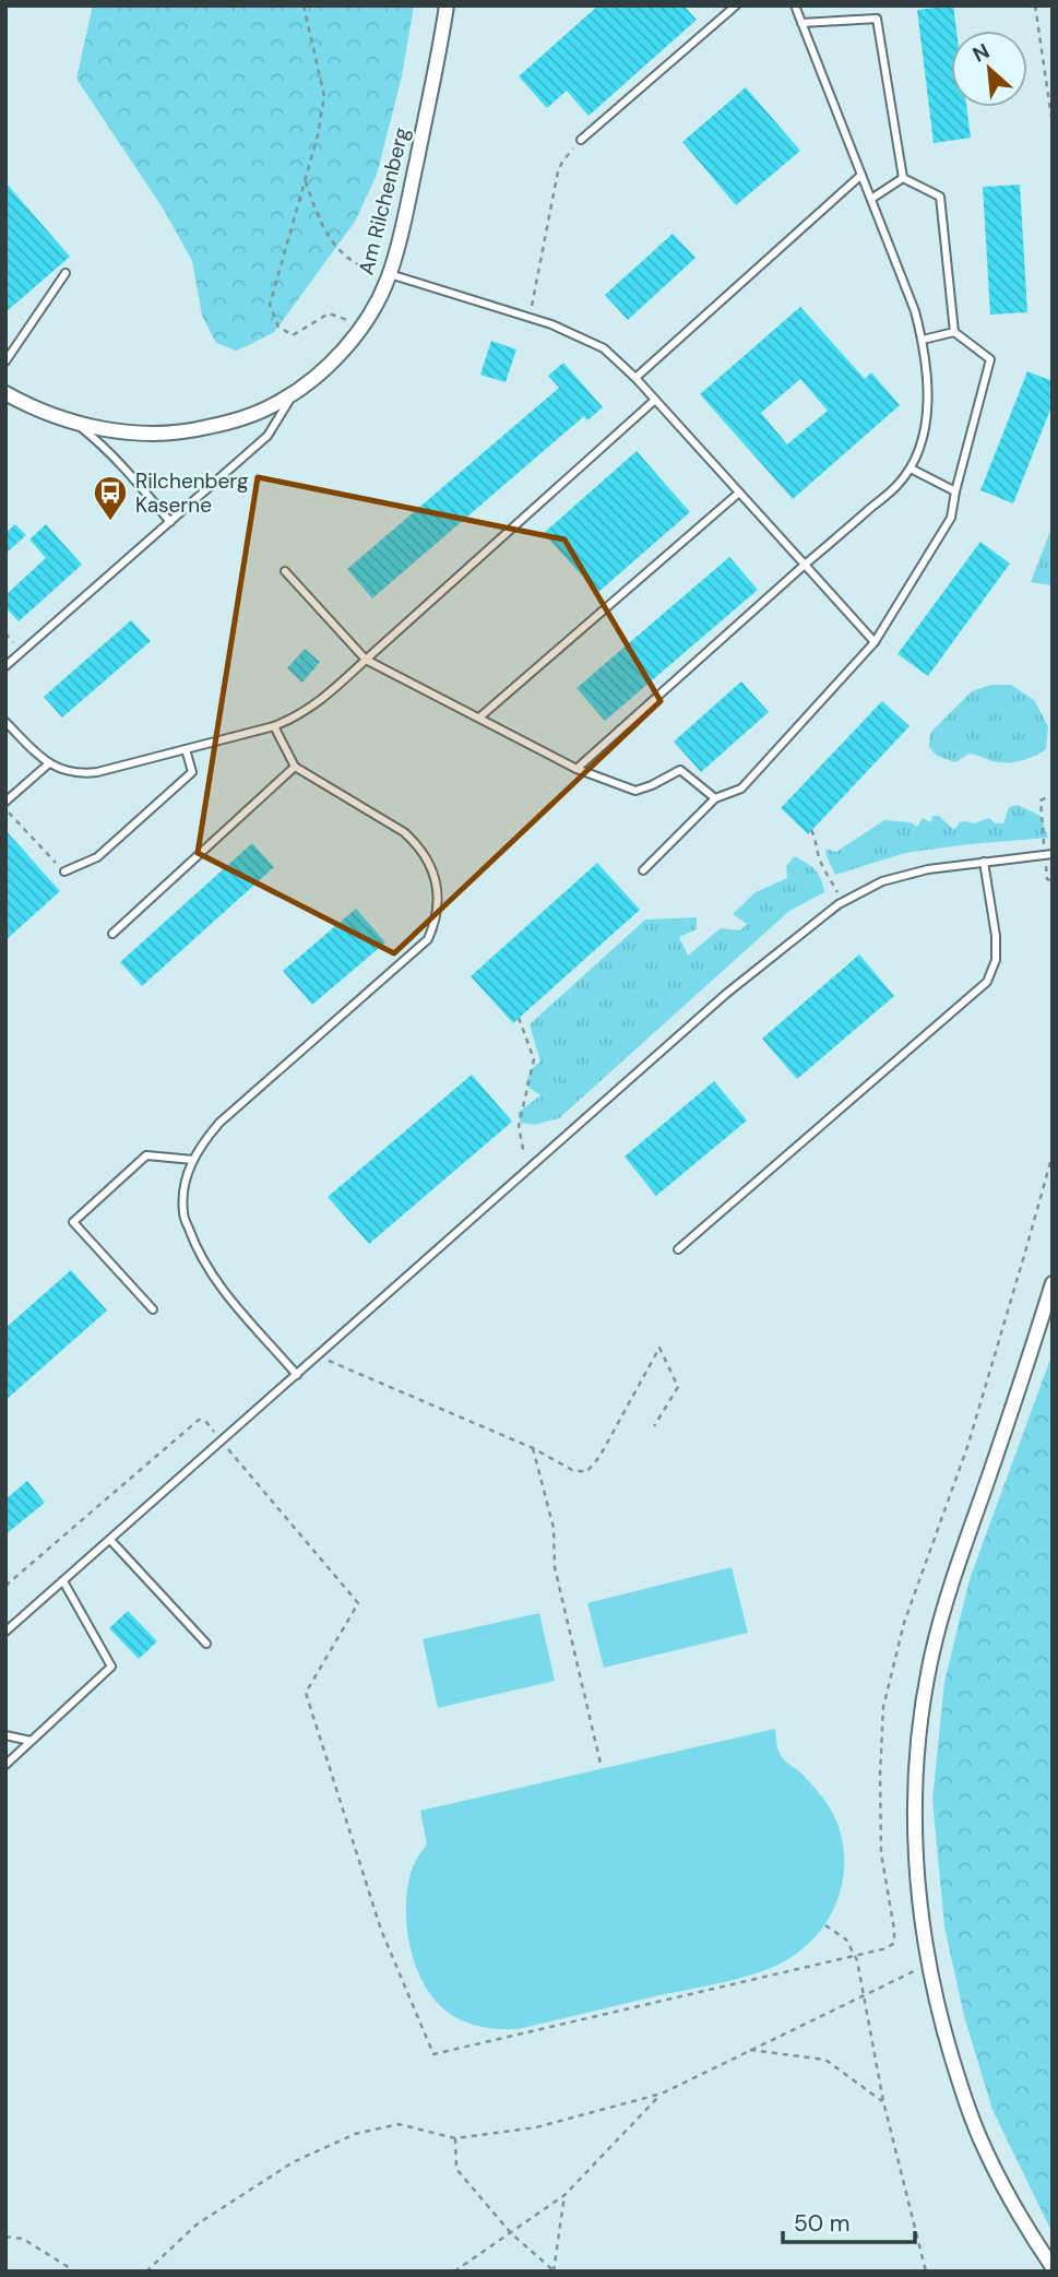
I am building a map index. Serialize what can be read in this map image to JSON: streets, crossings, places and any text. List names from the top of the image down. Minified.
{"streets":{"street":["Am Rilchenberg"]},"places":{"bus stop":["Rilchenberg Kaserne"]},"scale_bar":"50 m","north":"top left"}
